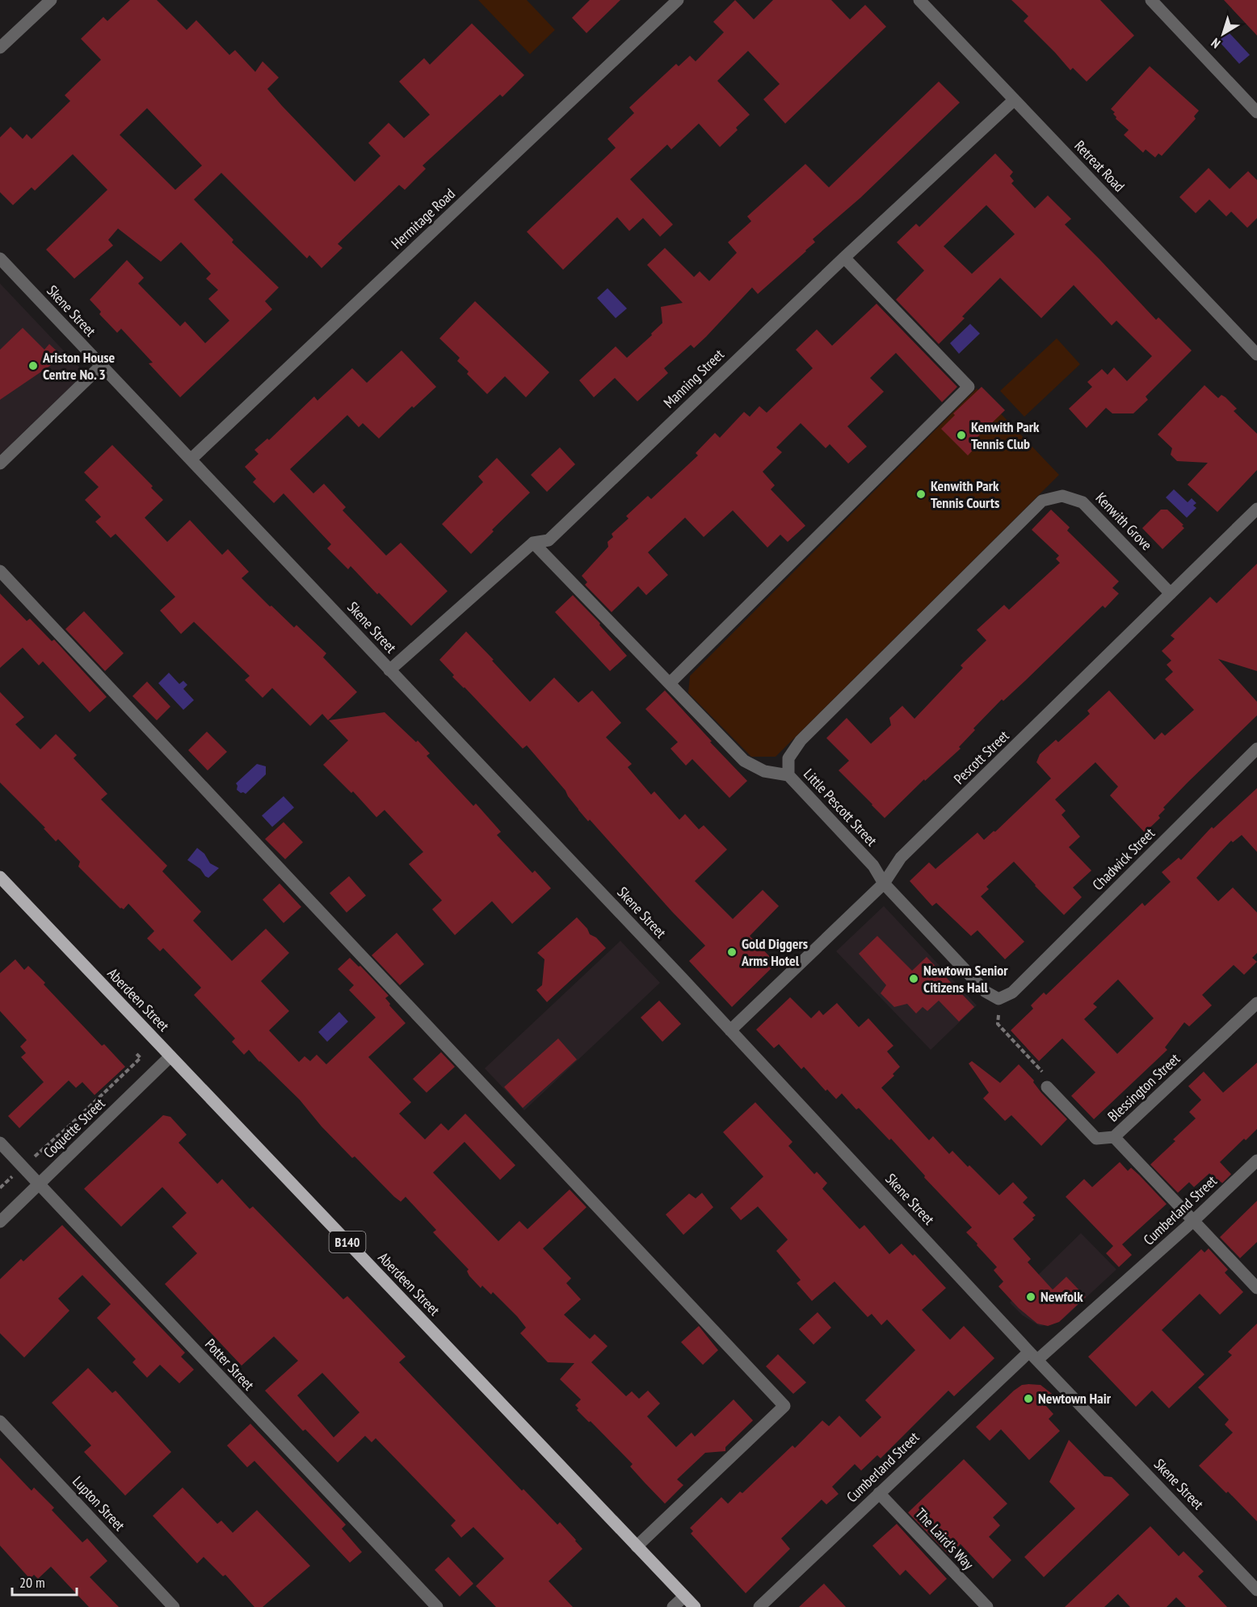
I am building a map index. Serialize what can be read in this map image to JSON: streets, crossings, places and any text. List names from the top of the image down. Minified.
{"streets":{"main road":["Aberdeen Street","B140"],"street":["Retreat Road","Hermitage Road","Skene Street","Manning Street","Kenwith Grove","Pescott Street","Little Pescott Street","Chadwick Street","Blessington Street","Coquette Street","Cumberland Street","Potter Street","Lupton Street","The Laird's Way"]},"crossings":[["Retreat Road","Manning Street"],["Hermitage Road","Skene Street"],["Skene Street","Manning Street"],["Skene Street","Pescott Street"],["Skene Street","Cumberland Street"],["Manning Street","Little Pescott Street"],["Kenwith Grove","Pescott Street"],["Kenwith Grove","Little Pescott Street"],["Pescott Street","Little Pescott Street"],["Little Pescott Street","Chadwick Street"],["Aberdeen Street","Coquette Street"],["Blessington Street","Cumberland Street"],["Coquette Street","Potter Street"],["Cumberland Street","The Laird's Way"]],"places":["Ariston House Centre No. 3","Kenwith Park Tennis Club","Kenwith Park Tennis Courts","Gold Diggers Arms Hotel","Newtown Senior Citizens Hall","Newfolk","Newtown Hair"],"scale_bar":"20 m","north":"bottom left"}
